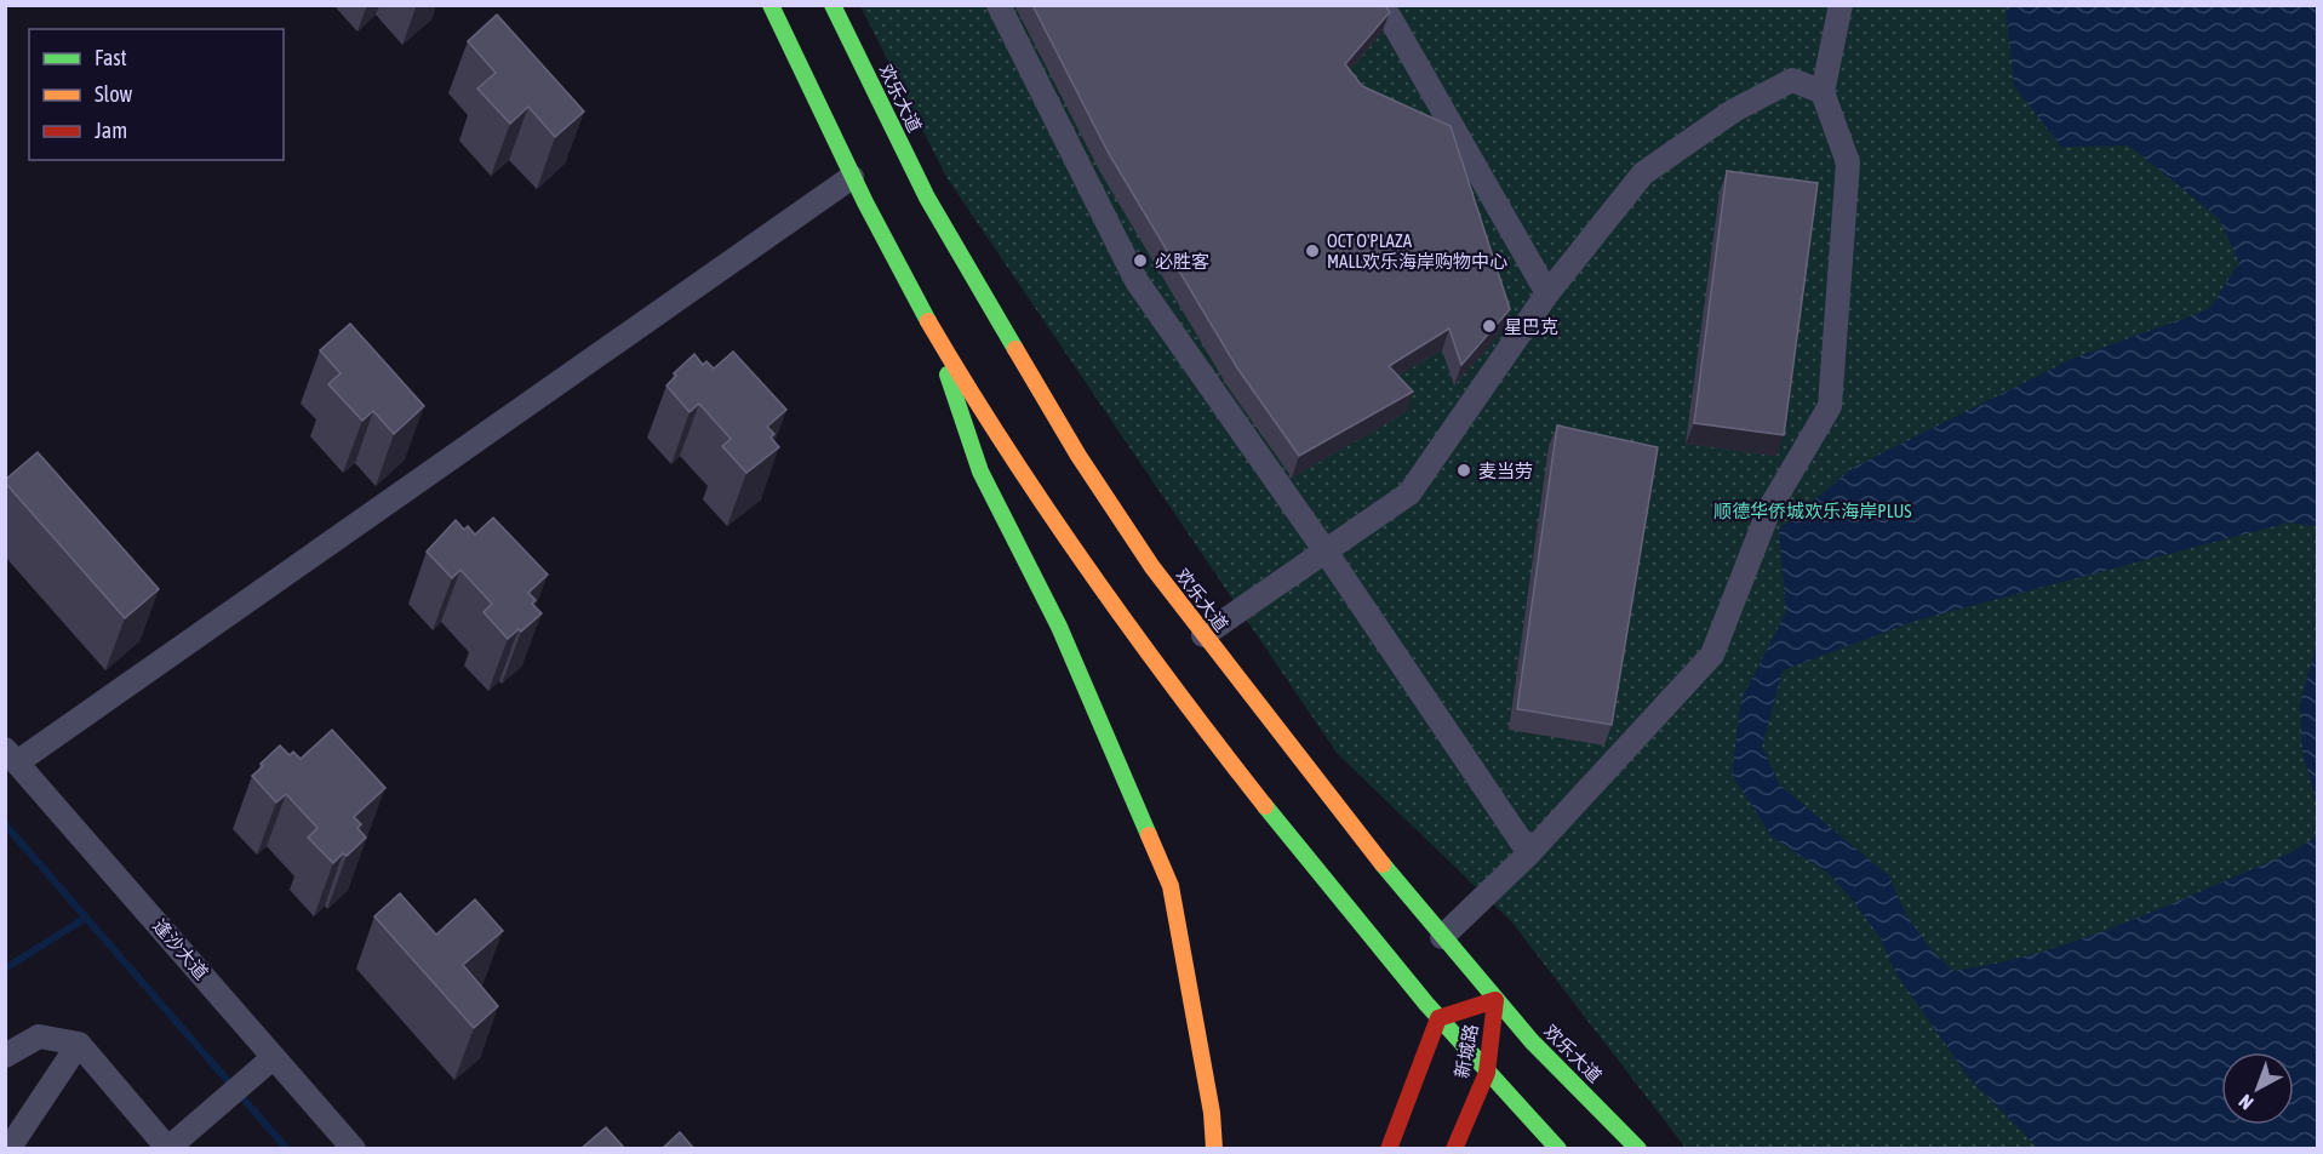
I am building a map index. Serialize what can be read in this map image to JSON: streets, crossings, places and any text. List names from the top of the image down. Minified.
{"streets":{"street":["欢乐大道","逢沙大道","新城路"]},"crossings":[["欢乐大道","新城路"]],"parks":["顺德华侨城欢乐海岸PLUS"],"places":["OCT O'PLAZA MALL欢乐海岸购物中心","必胜客","星巴克","麦当劳"],"legend":["Fast","Slow","Jam"],"north":"bottom left"}
